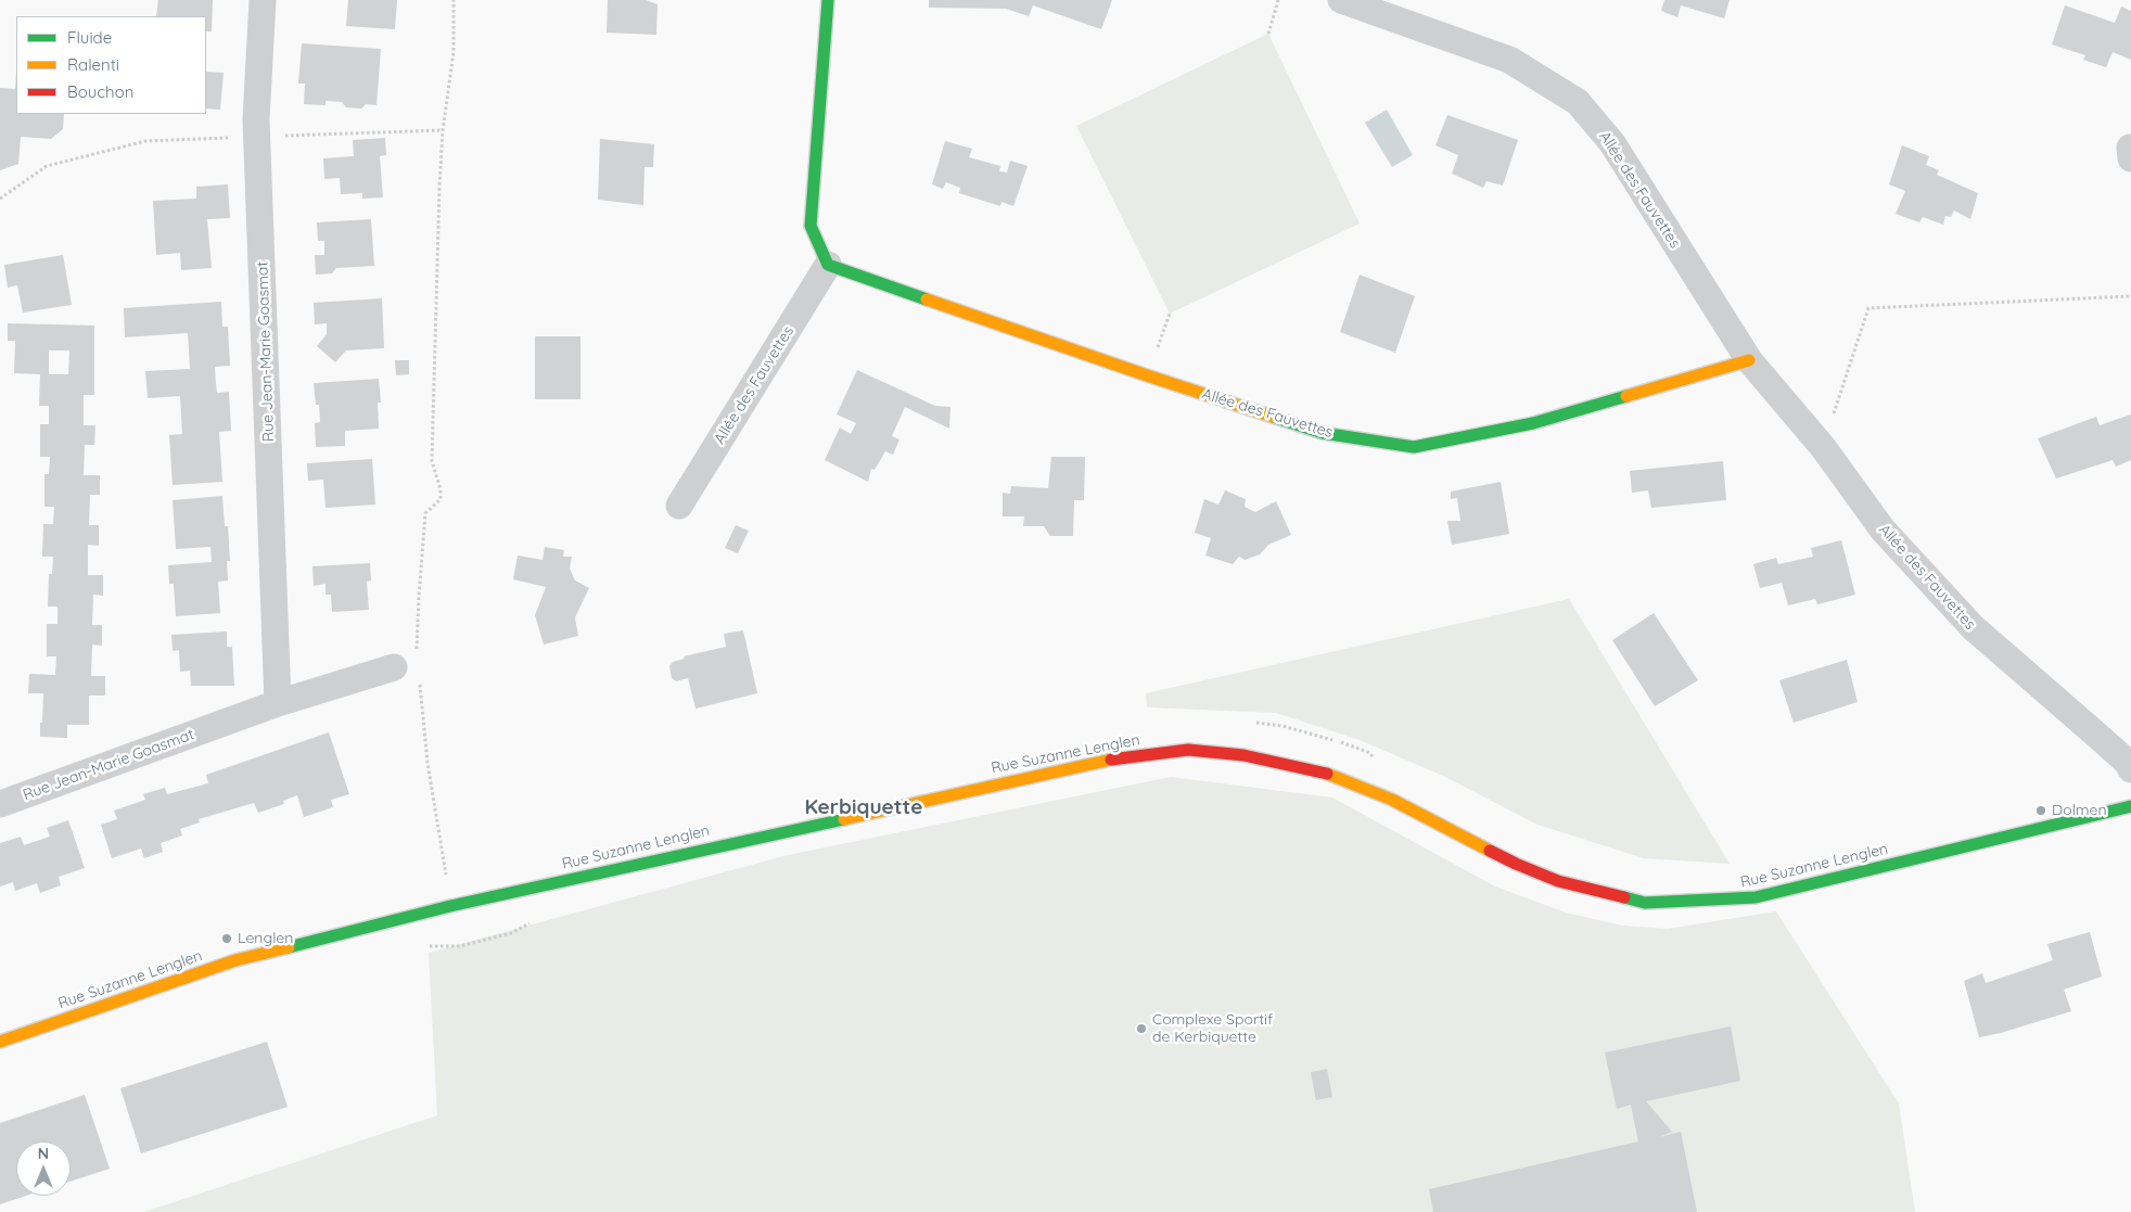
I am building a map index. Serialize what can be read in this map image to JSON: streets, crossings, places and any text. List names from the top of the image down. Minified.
{"streets":{"street":["Allée des Fauvettes","Rue Jean-Marie Goasmat","Rue Suzanne Lenglen"]},"districts":["Kerbiquette"],"places":["Dolmen","Lenglen","Complexe Sportif de Kerbiquette"],"legend":["Fluide","Ralenti","Bouchon"],"north":"top"}
